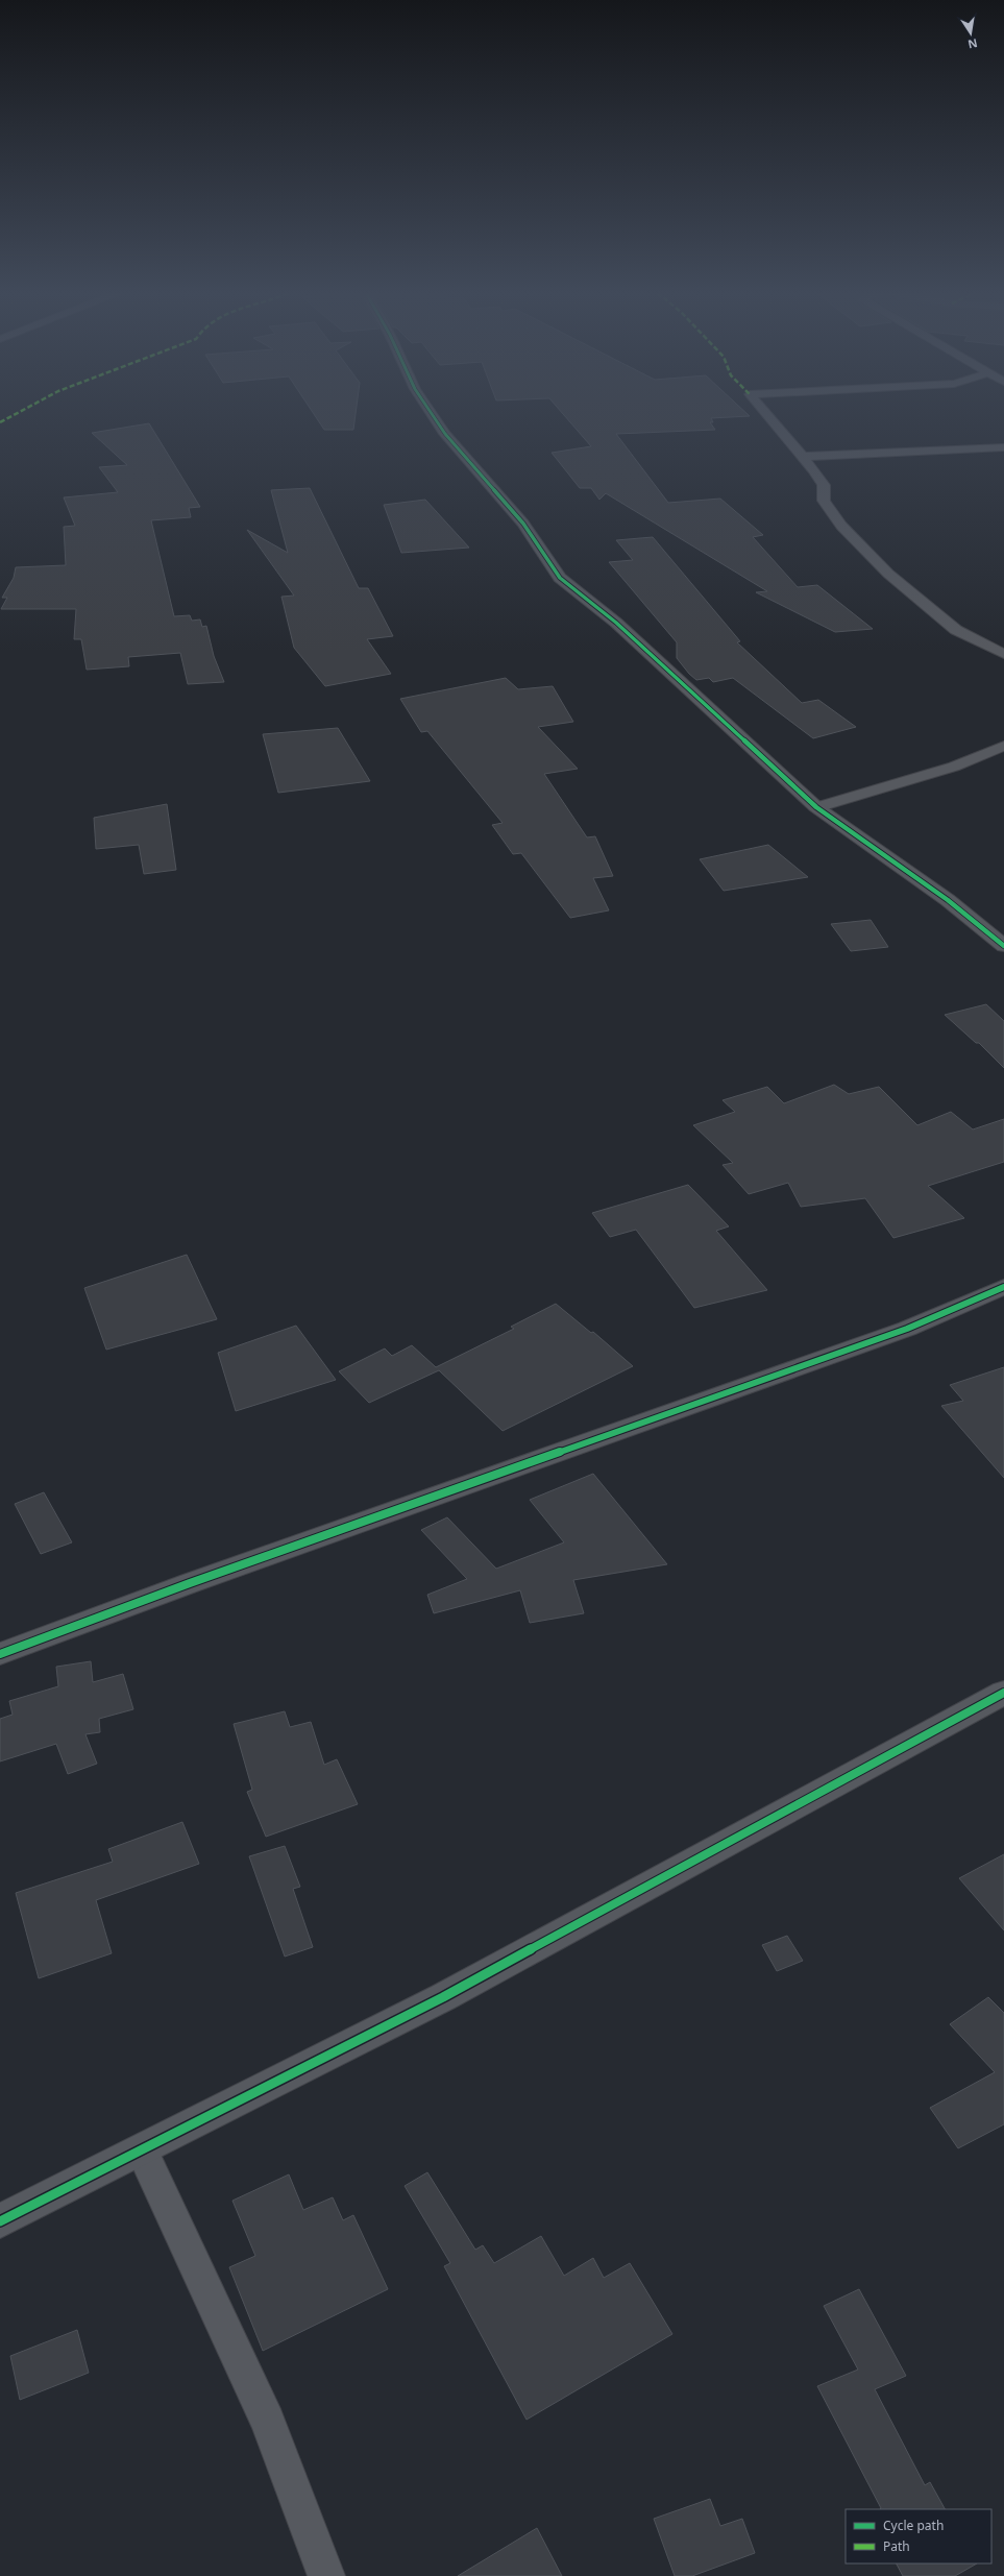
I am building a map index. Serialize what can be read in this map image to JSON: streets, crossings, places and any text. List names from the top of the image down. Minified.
{"legend":["Cycle path","Path"],"north":"bottom"}
